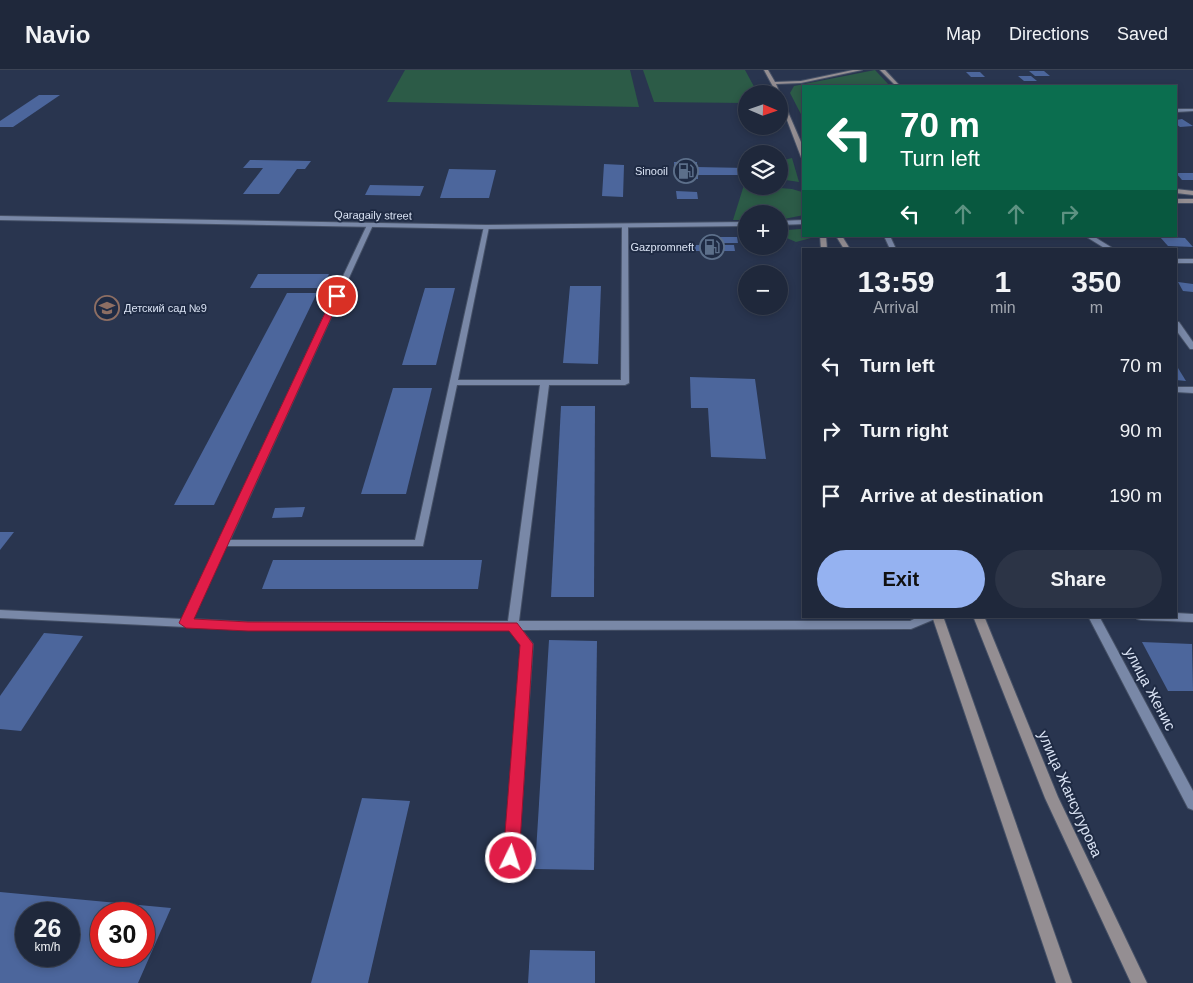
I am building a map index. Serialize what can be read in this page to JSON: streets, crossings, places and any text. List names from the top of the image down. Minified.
{"streets":{"main road":["улица Жансугурова"],"street":["Qaragaily street","улица Женис"]},"places":{"fuel station":["Sinooil","Gazpromneft"],"school or university":["Детский сад №9"]},"north":"right","page":{"header":"Navio","nav":["Map","Directions","Saved"],"map_buttons":["+","−"],"turn":["70 m","Turn left"],"eta":["13:59","Arrival","1","min","350","m"],"list":[{"name":"Turn left","value":"70 m"},{"name":"Turn right","value":"90 m"},{"name":"Arrive at destination","value":"190 m"}],"buttons":["Exit","Share"],"speed":"26 km/h","limit":"30"}}
